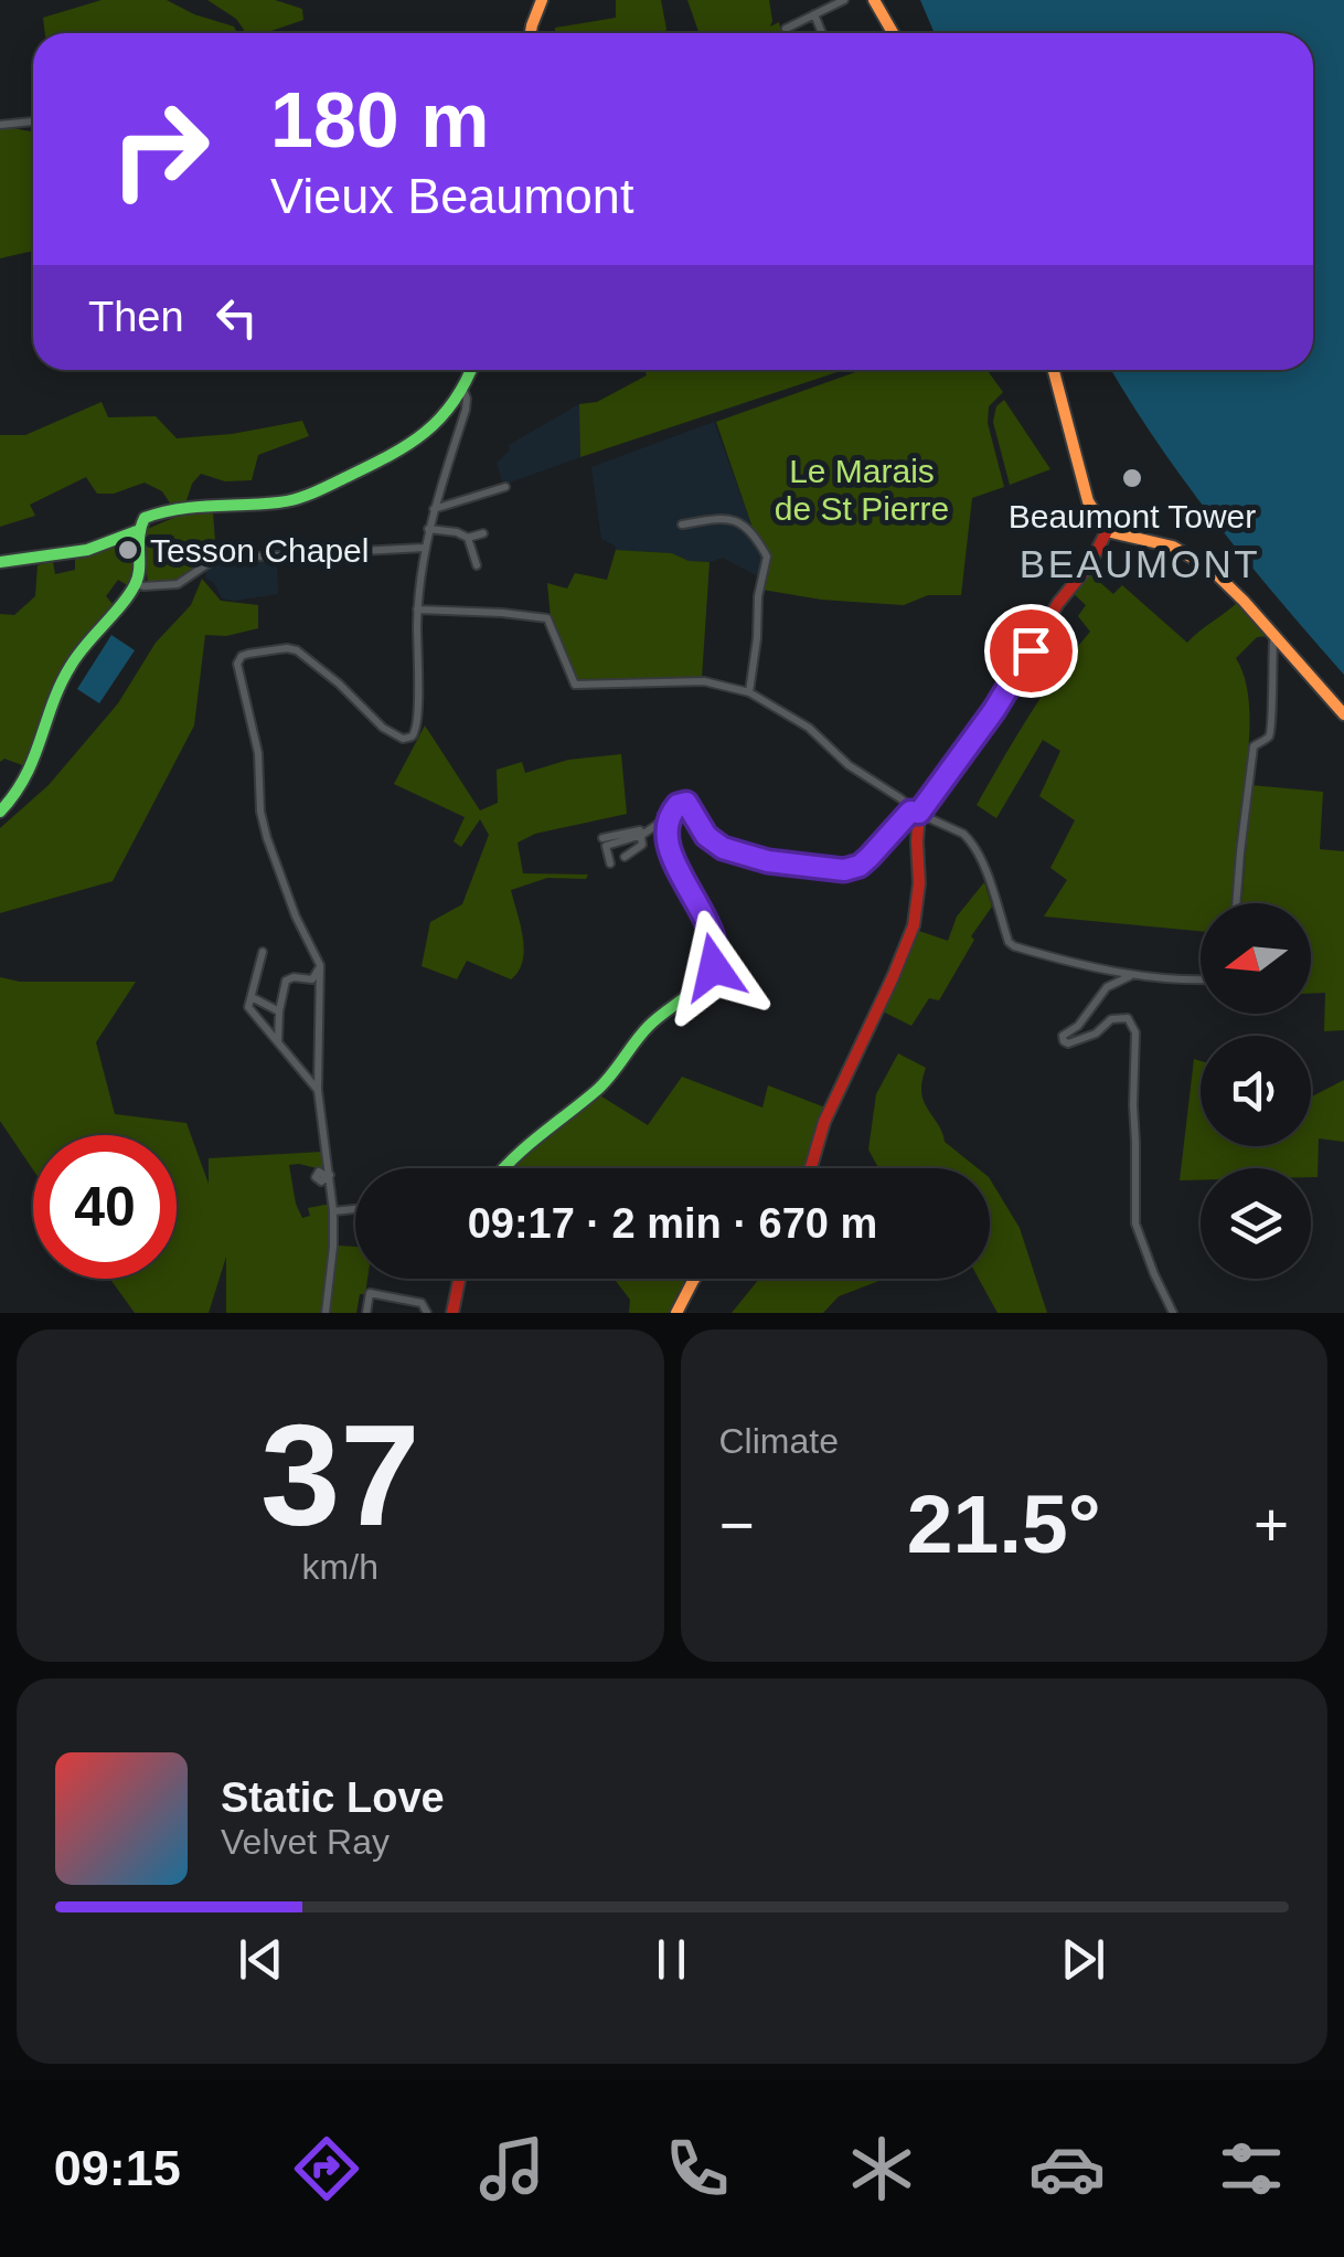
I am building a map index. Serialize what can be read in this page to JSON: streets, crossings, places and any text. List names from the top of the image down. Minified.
{"districts":["BEAUMONT"],"parks":["Le Marais de St Pierre"],"places":["Beaumont Tower","Tesson Chapel"],"north":"left","page":{"turn":["180 m","Vieux Beaumont"],"then":"Then","limit":"40","trip":"09:17 · 2 min · 670 m","tile":[["37","km/h"],"Climate"],"heat":["−","21.5°","+"],"song":["Static Love","Velvet Ray"],"tabs":"09:15"}}
